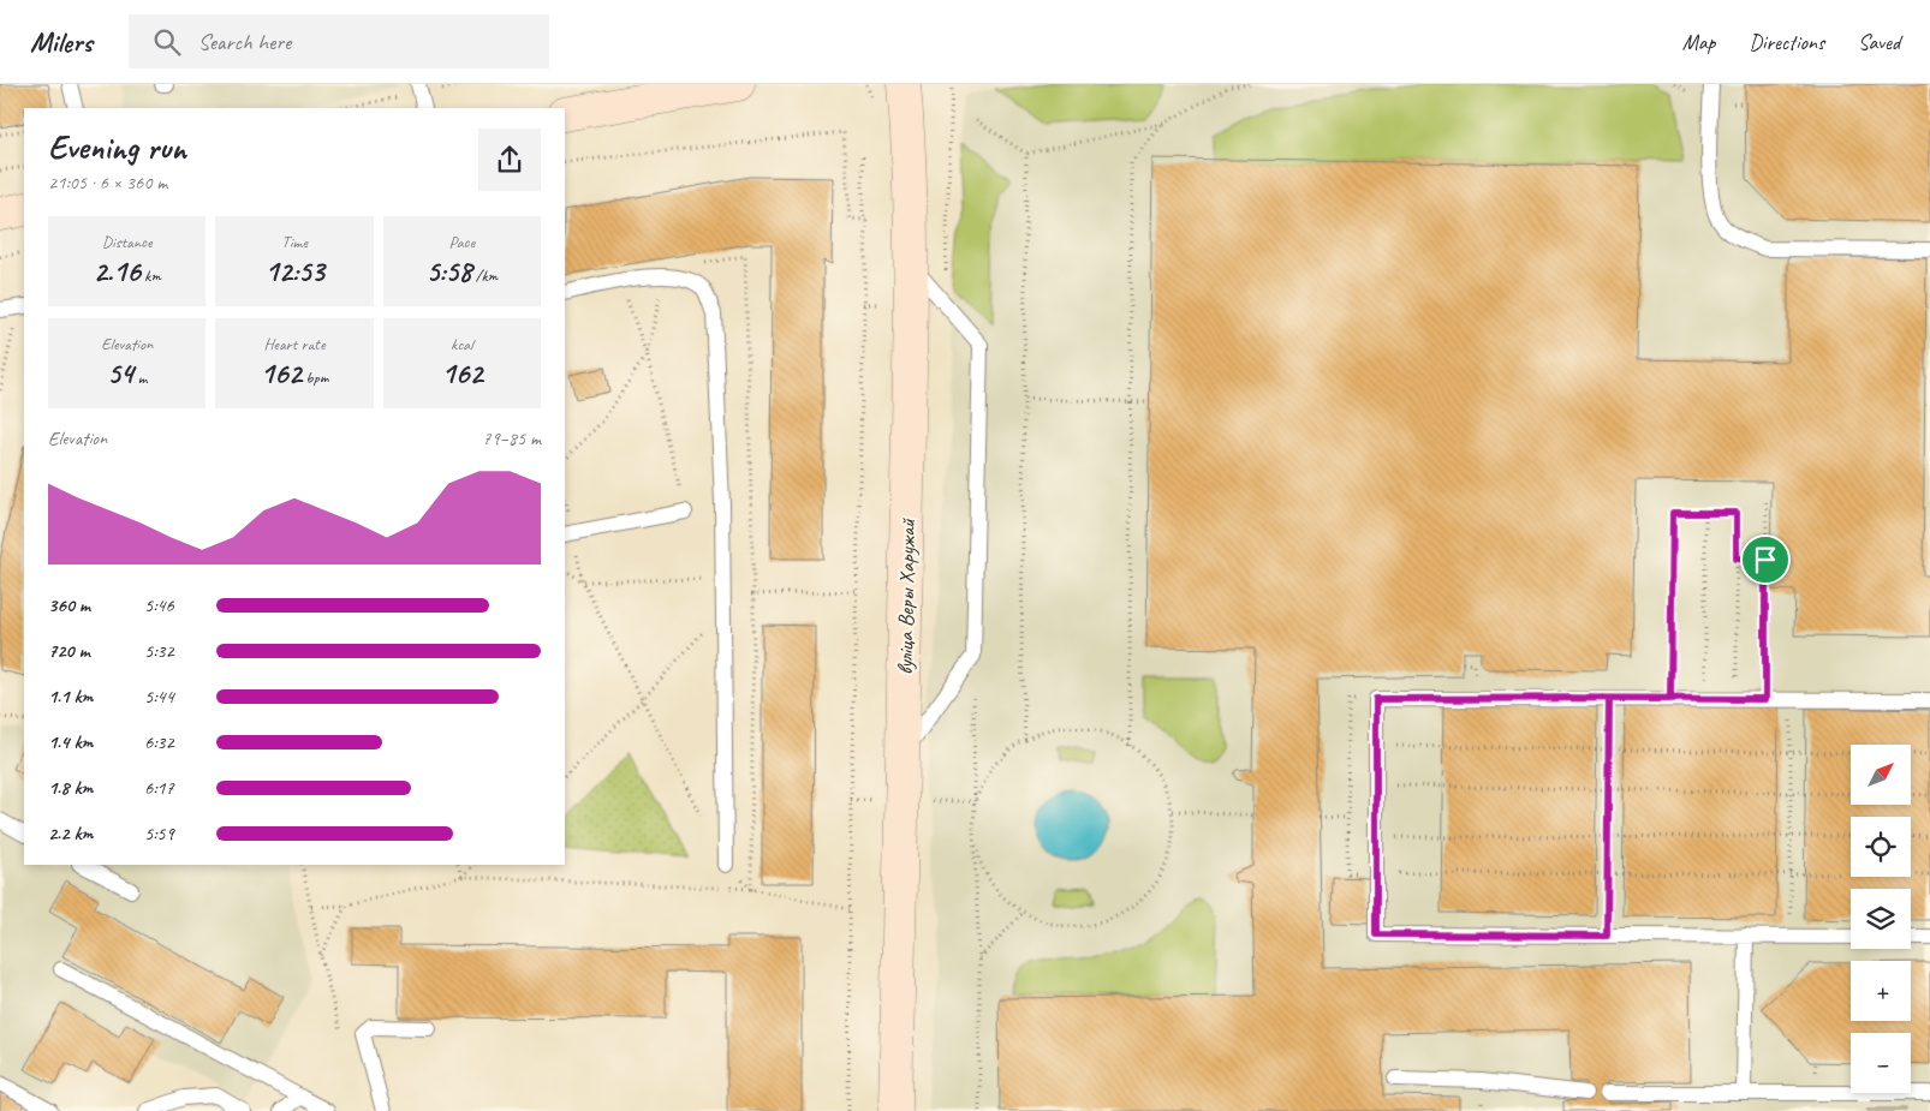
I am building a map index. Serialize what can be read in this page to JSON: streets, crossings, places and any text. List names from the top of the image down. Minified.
{"streets":{"main road":["вуліца Веры Харужай"]},"north":"top right","page":{"header":"Milers","search":"Search here","nav":["Map","Directions","Saved"],"heading":["Evening run","21:05 · 6 × 360 m"],"stats":[["Distance","2.16 km"],["Time","12:53"],["Pace","5:58 /km"],["Elevation","54 m"],["Heart rate","162 bpm"],["kcal","162"]],"chart":["Elevation","79–85 m"],"list":[{"name":"360 m","note":"5:46"},{"name":"720 m","note":"5:32"},{"name":"1.1 km","note":"5:44"},{"name":"1.4 km","note":"6:32"},{"name":"1.8 km","note":"6:17"},{"name":"2.2 km","note":"5:59"}],"map_buttons":["+","−"]}}
